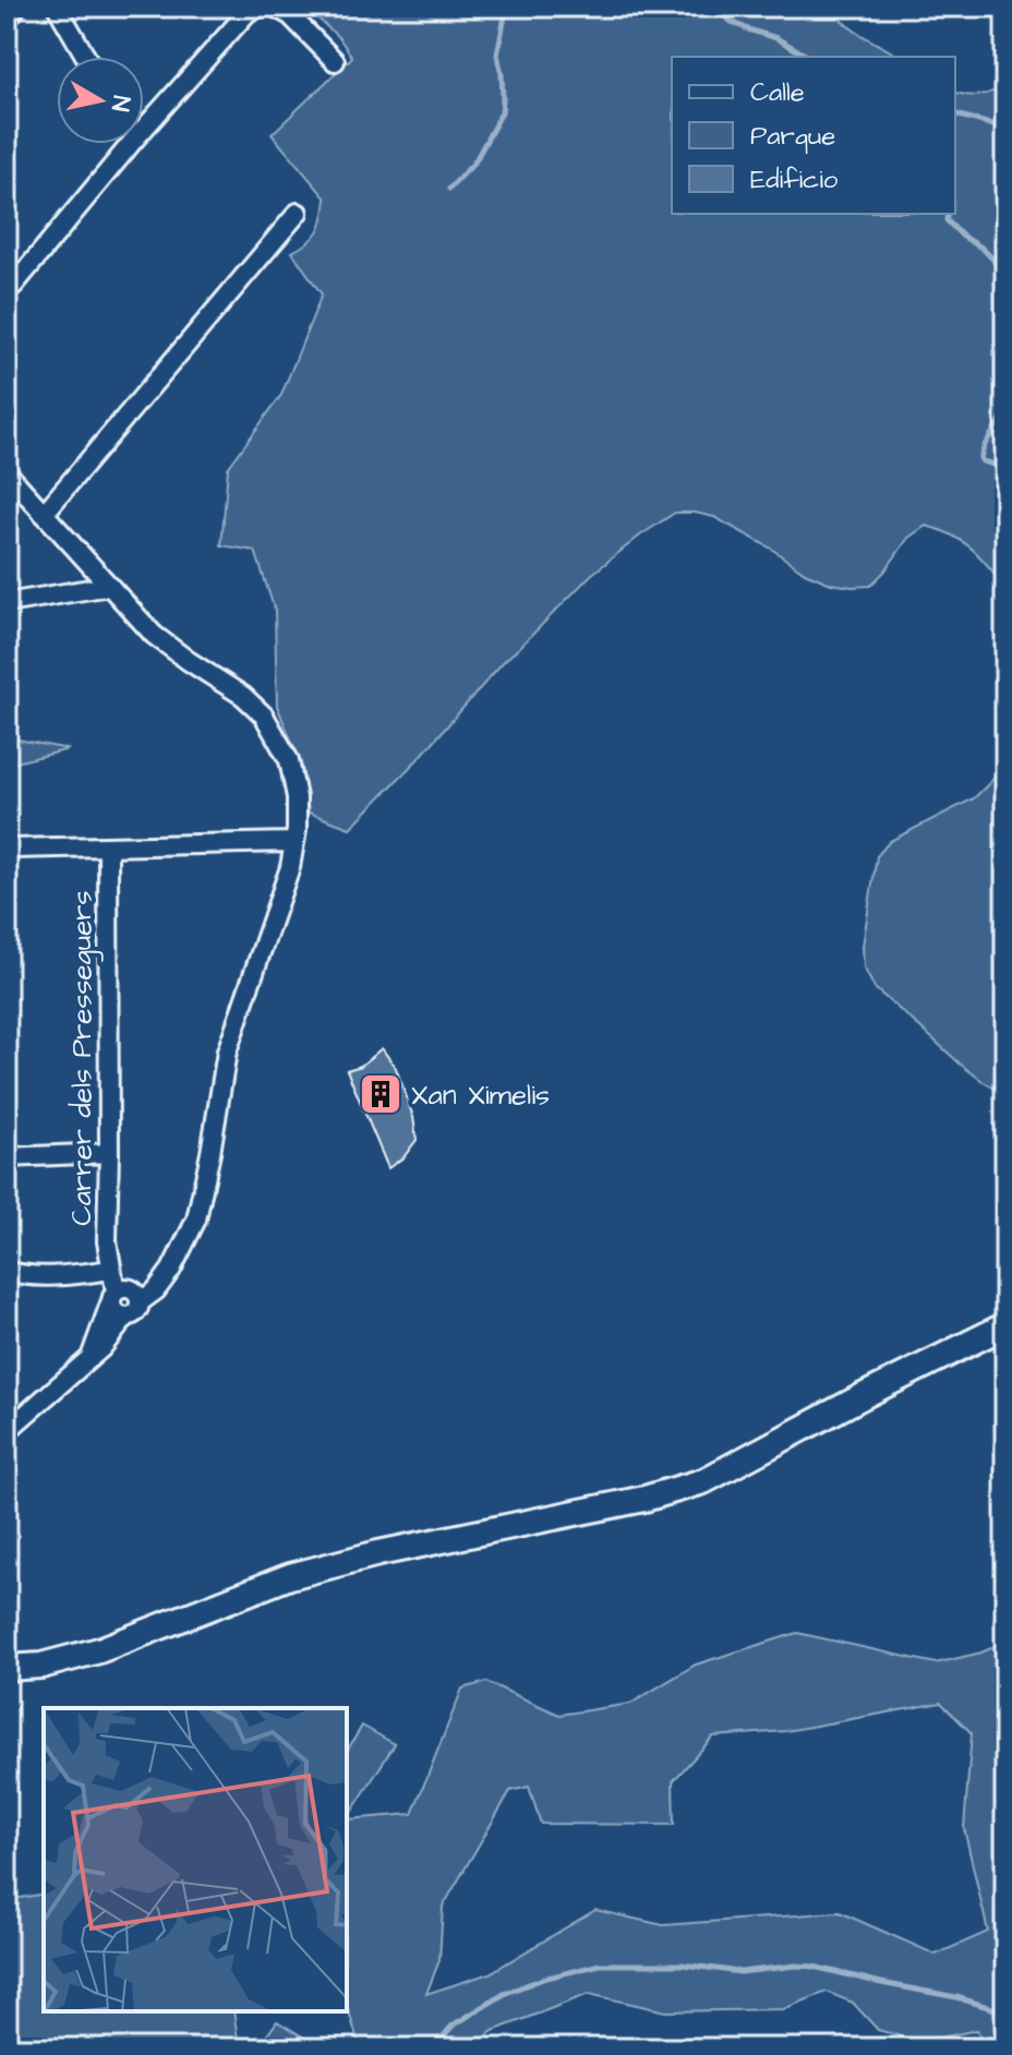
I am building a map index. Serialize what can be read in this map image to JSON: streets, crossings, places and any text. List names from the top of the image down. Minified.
{"streets":{"street":["Carrer dels Presseguers"]},"places":{"building":["Xan Ximelis"]},"legend":["Calle","Parque","Edificio"],"north":"right"}
